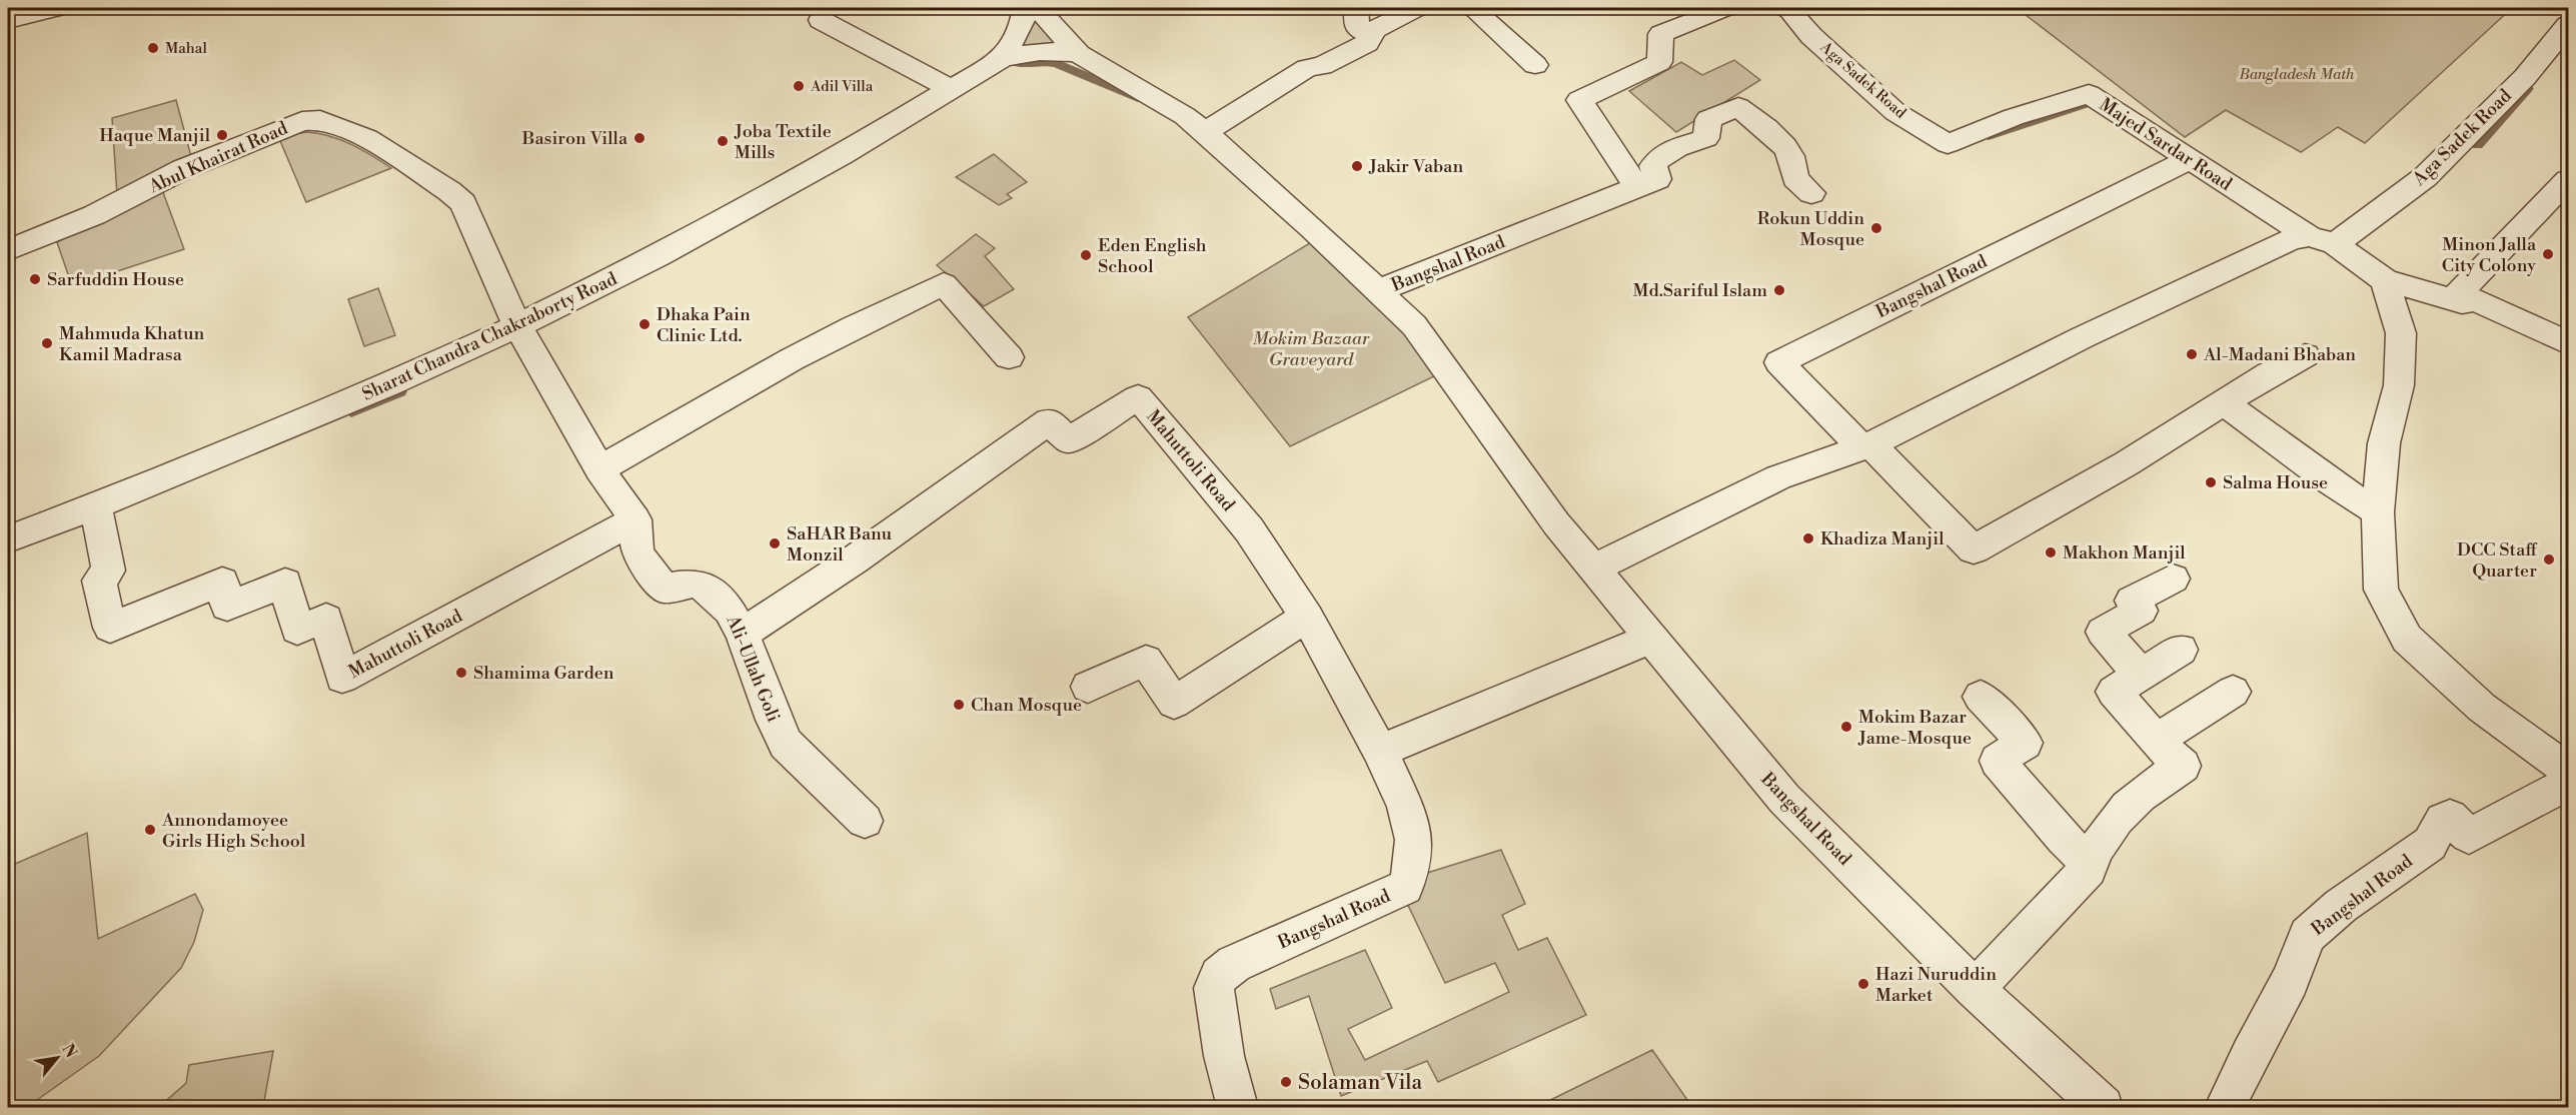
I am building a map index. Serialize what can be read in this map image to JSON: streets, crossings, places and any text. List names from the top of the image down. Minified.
{"streets":{"street":["Aga Sadek Road","Majed Sardar Road","Abul Khairat Road","Bangshal Road","Sharat Chandra Chakraborty Road","Mahuttoli Road","Ali-Ullah Goli"]},"crossings":[["Aga Sadek Road","Majed Sardar Road"],["Majed Sardar Road","Bangshal Road"],["Abul Khairat Road","Sharat Chandra Chakraborty Road"],["Bangshal Road","Sharat Chandra Chakraborty Road"],["Bangshal Road","Mahuttoli Road"],["Sharat Chandra Chakraborty Road","Mahuttoli Road"],["Mahuttoli Road","Ali-Ullah Goli"]],"parks":["Bangladesh Math","Mokim Bazaar Graveyard"],"places":["Mahal","Adil Villa","Haque Manjil","Basiron Villa","Joba Textile Mills","Jakir Vaban","Rokun Uddin Mosque","Minon Jalla City Colony","Eden English School","Sarfuddin House","Md.Sariful Islam","Dhaka Pain Clinic Ltd.","Mahmuda Khatun Kamil Madrasa","Al-Madani Bhaban","Salma House","Khadiza Manjil","SaHAR Banu Monzil","Makhon Manjil","DCC Staff Quarter","Shamima Garden","Chan Mosque","Mokim Bazar Jame-Mosque","Annondamoyee Girls High School","Hazi Nuruddin Market","Solaman Vila"],"north":"top right"}
